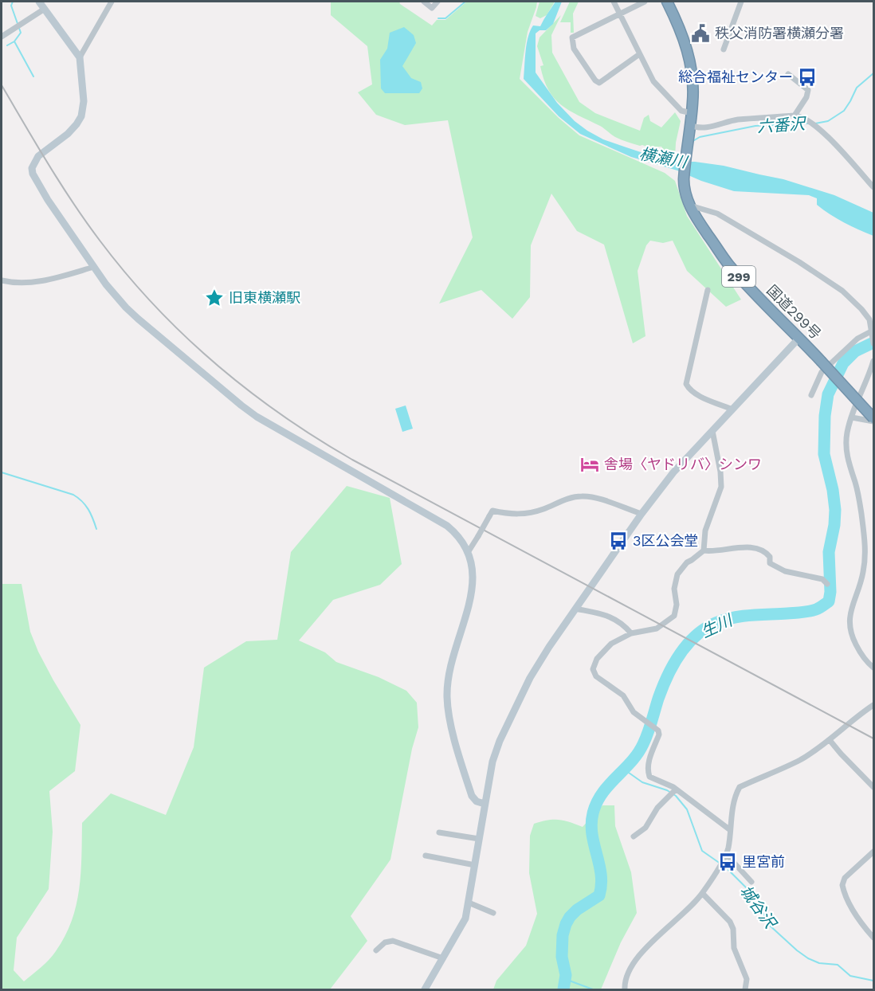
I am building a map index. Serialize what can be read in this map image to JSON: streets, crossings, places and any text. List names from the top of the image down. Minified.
{"streets":{"highway":["299","国道299号"]},"water":["六番沢","横瀬川","生川","城谷沢"],"places":{"public building":["秩父消防署横瀬分署"],"bus stop":["総合福祉センター","3区公会堂","里宮前"],"place":["旧東横瀬駅"],"hotel":["舎場〈ヤドリバ〉シンワ"]}}
